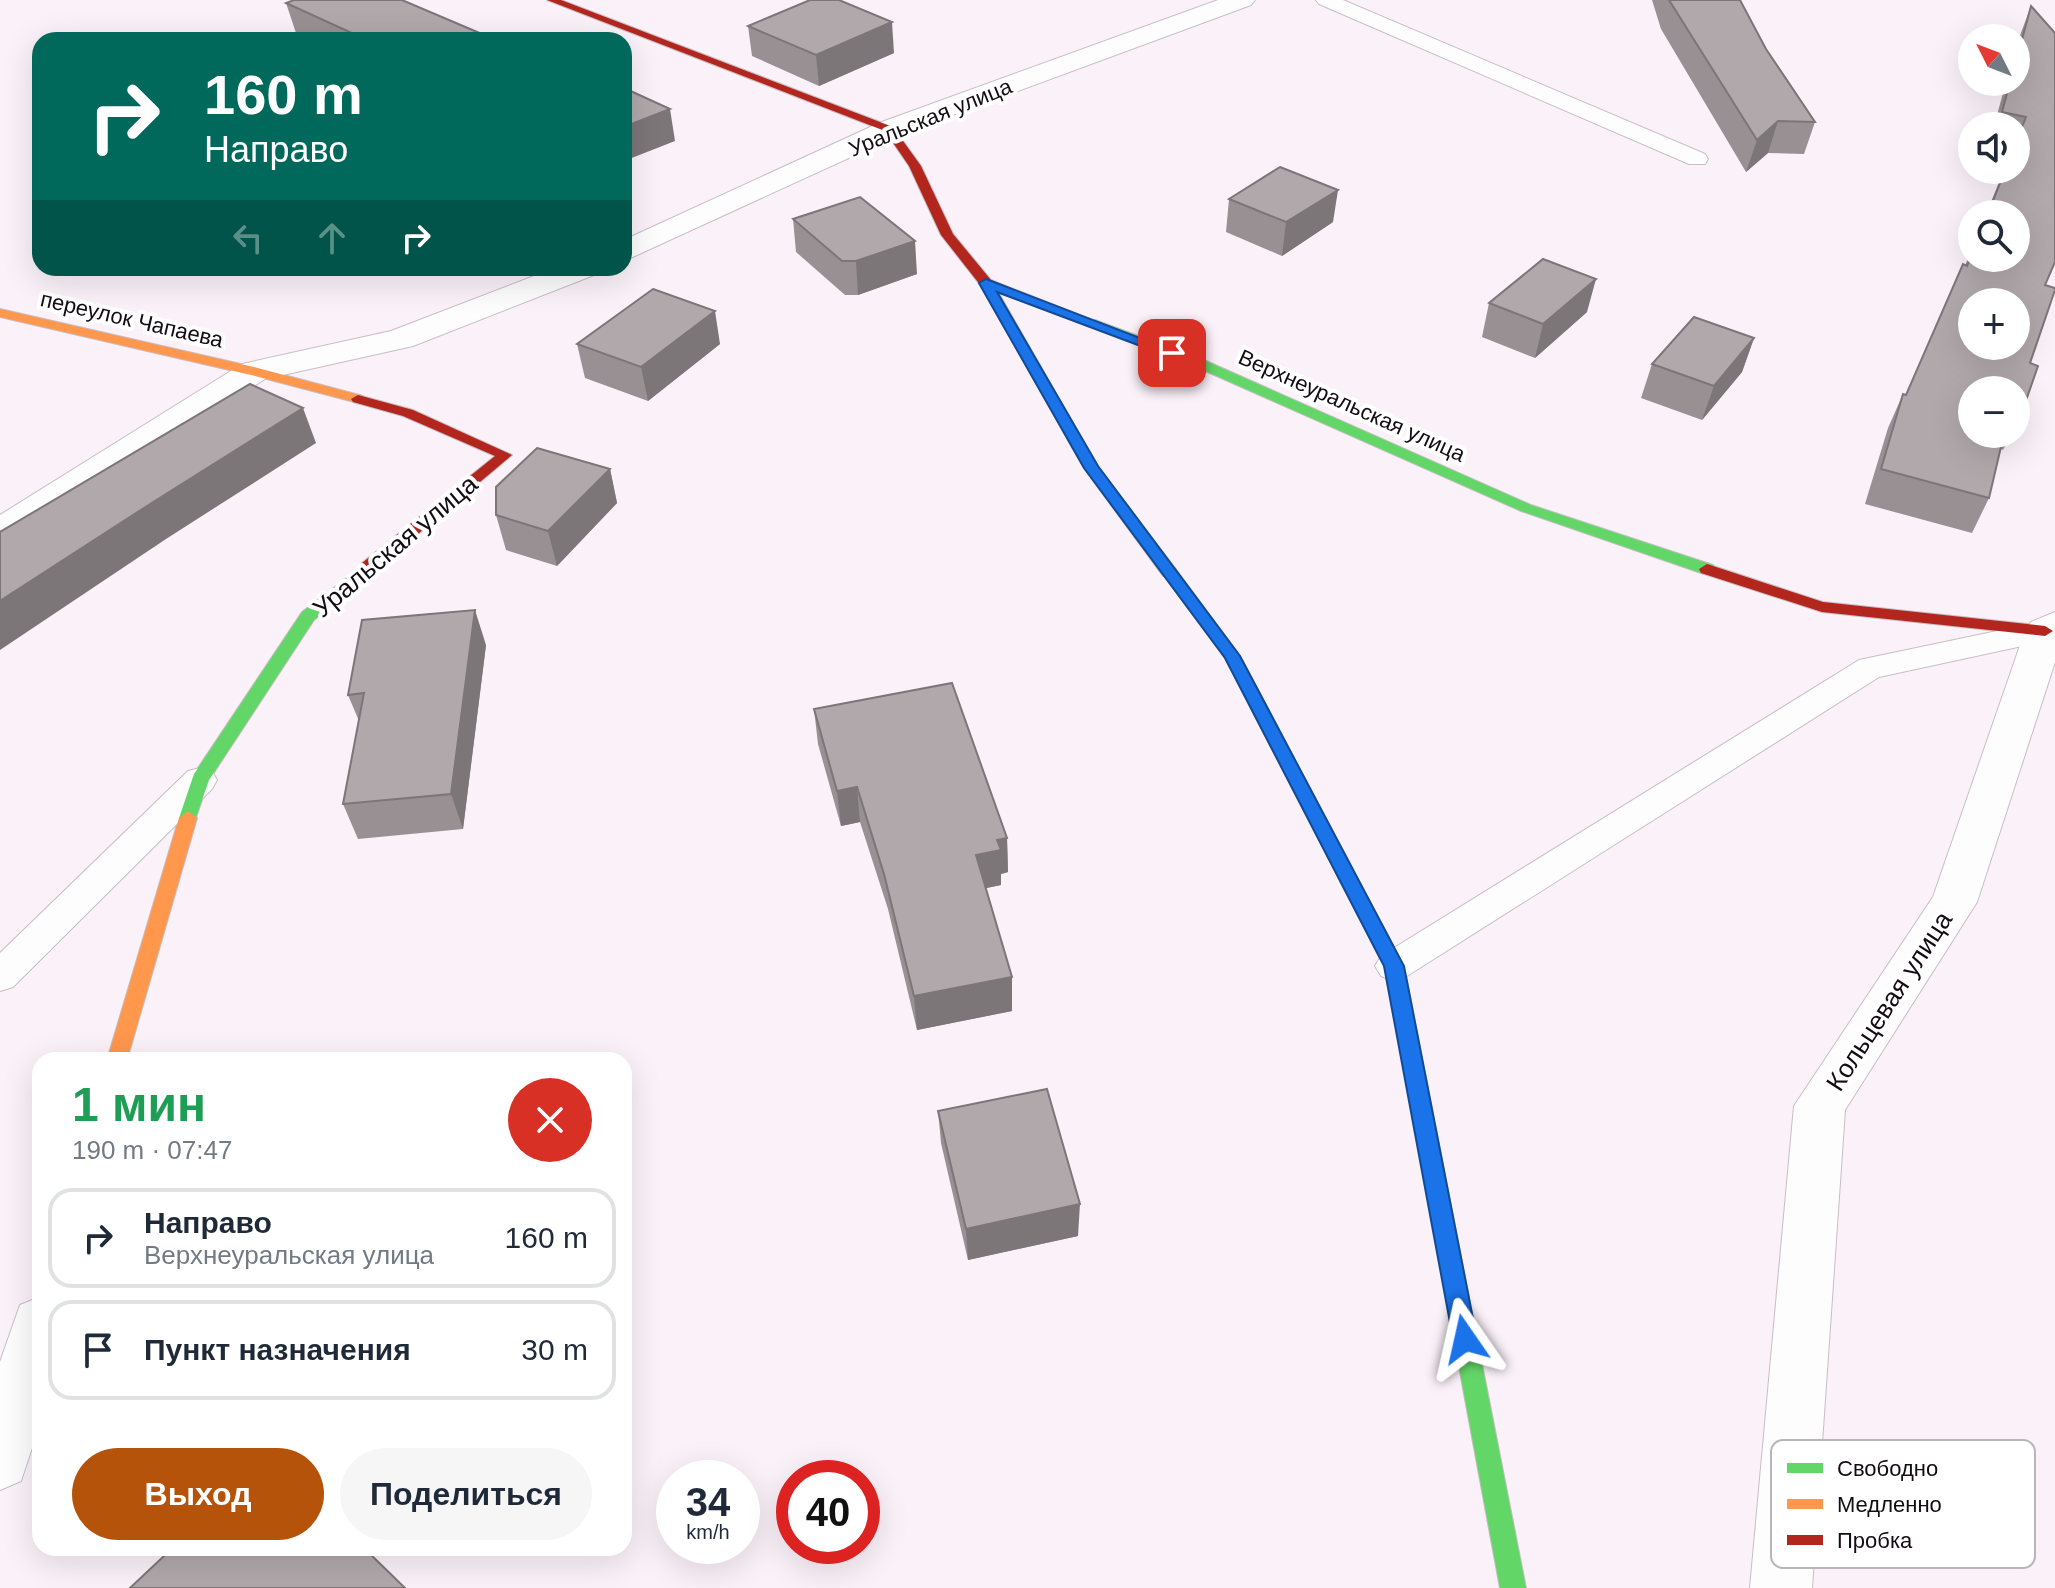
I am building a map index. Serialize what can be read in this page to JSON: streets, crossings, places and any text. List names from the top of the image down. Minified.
{"streets":{"street":["Уральская улица","переулок Чапаева","Верхнеуральская улица","Кольцевая улица"]},"crossings":[["Уральская улица","переулок Чапаева"],["Верхнеуральская улица","Кольцевая улица"]],"legend":["Свободно","Медленно","Пробка"],"north":"top left","page":{"map_buttons":["+","−"],"turn":["160 m","Направо"],"heading":["1 мин","190 m · 07:47"],"list":[{"name":"Направо","note":"Верхнеуральская улица","value":"160 m"},{"name":"Пункт назначения","value":"30 m"}],"buttons":["Выход","Поделиться"],"speed":"34 km/h","limit":"40"}}
